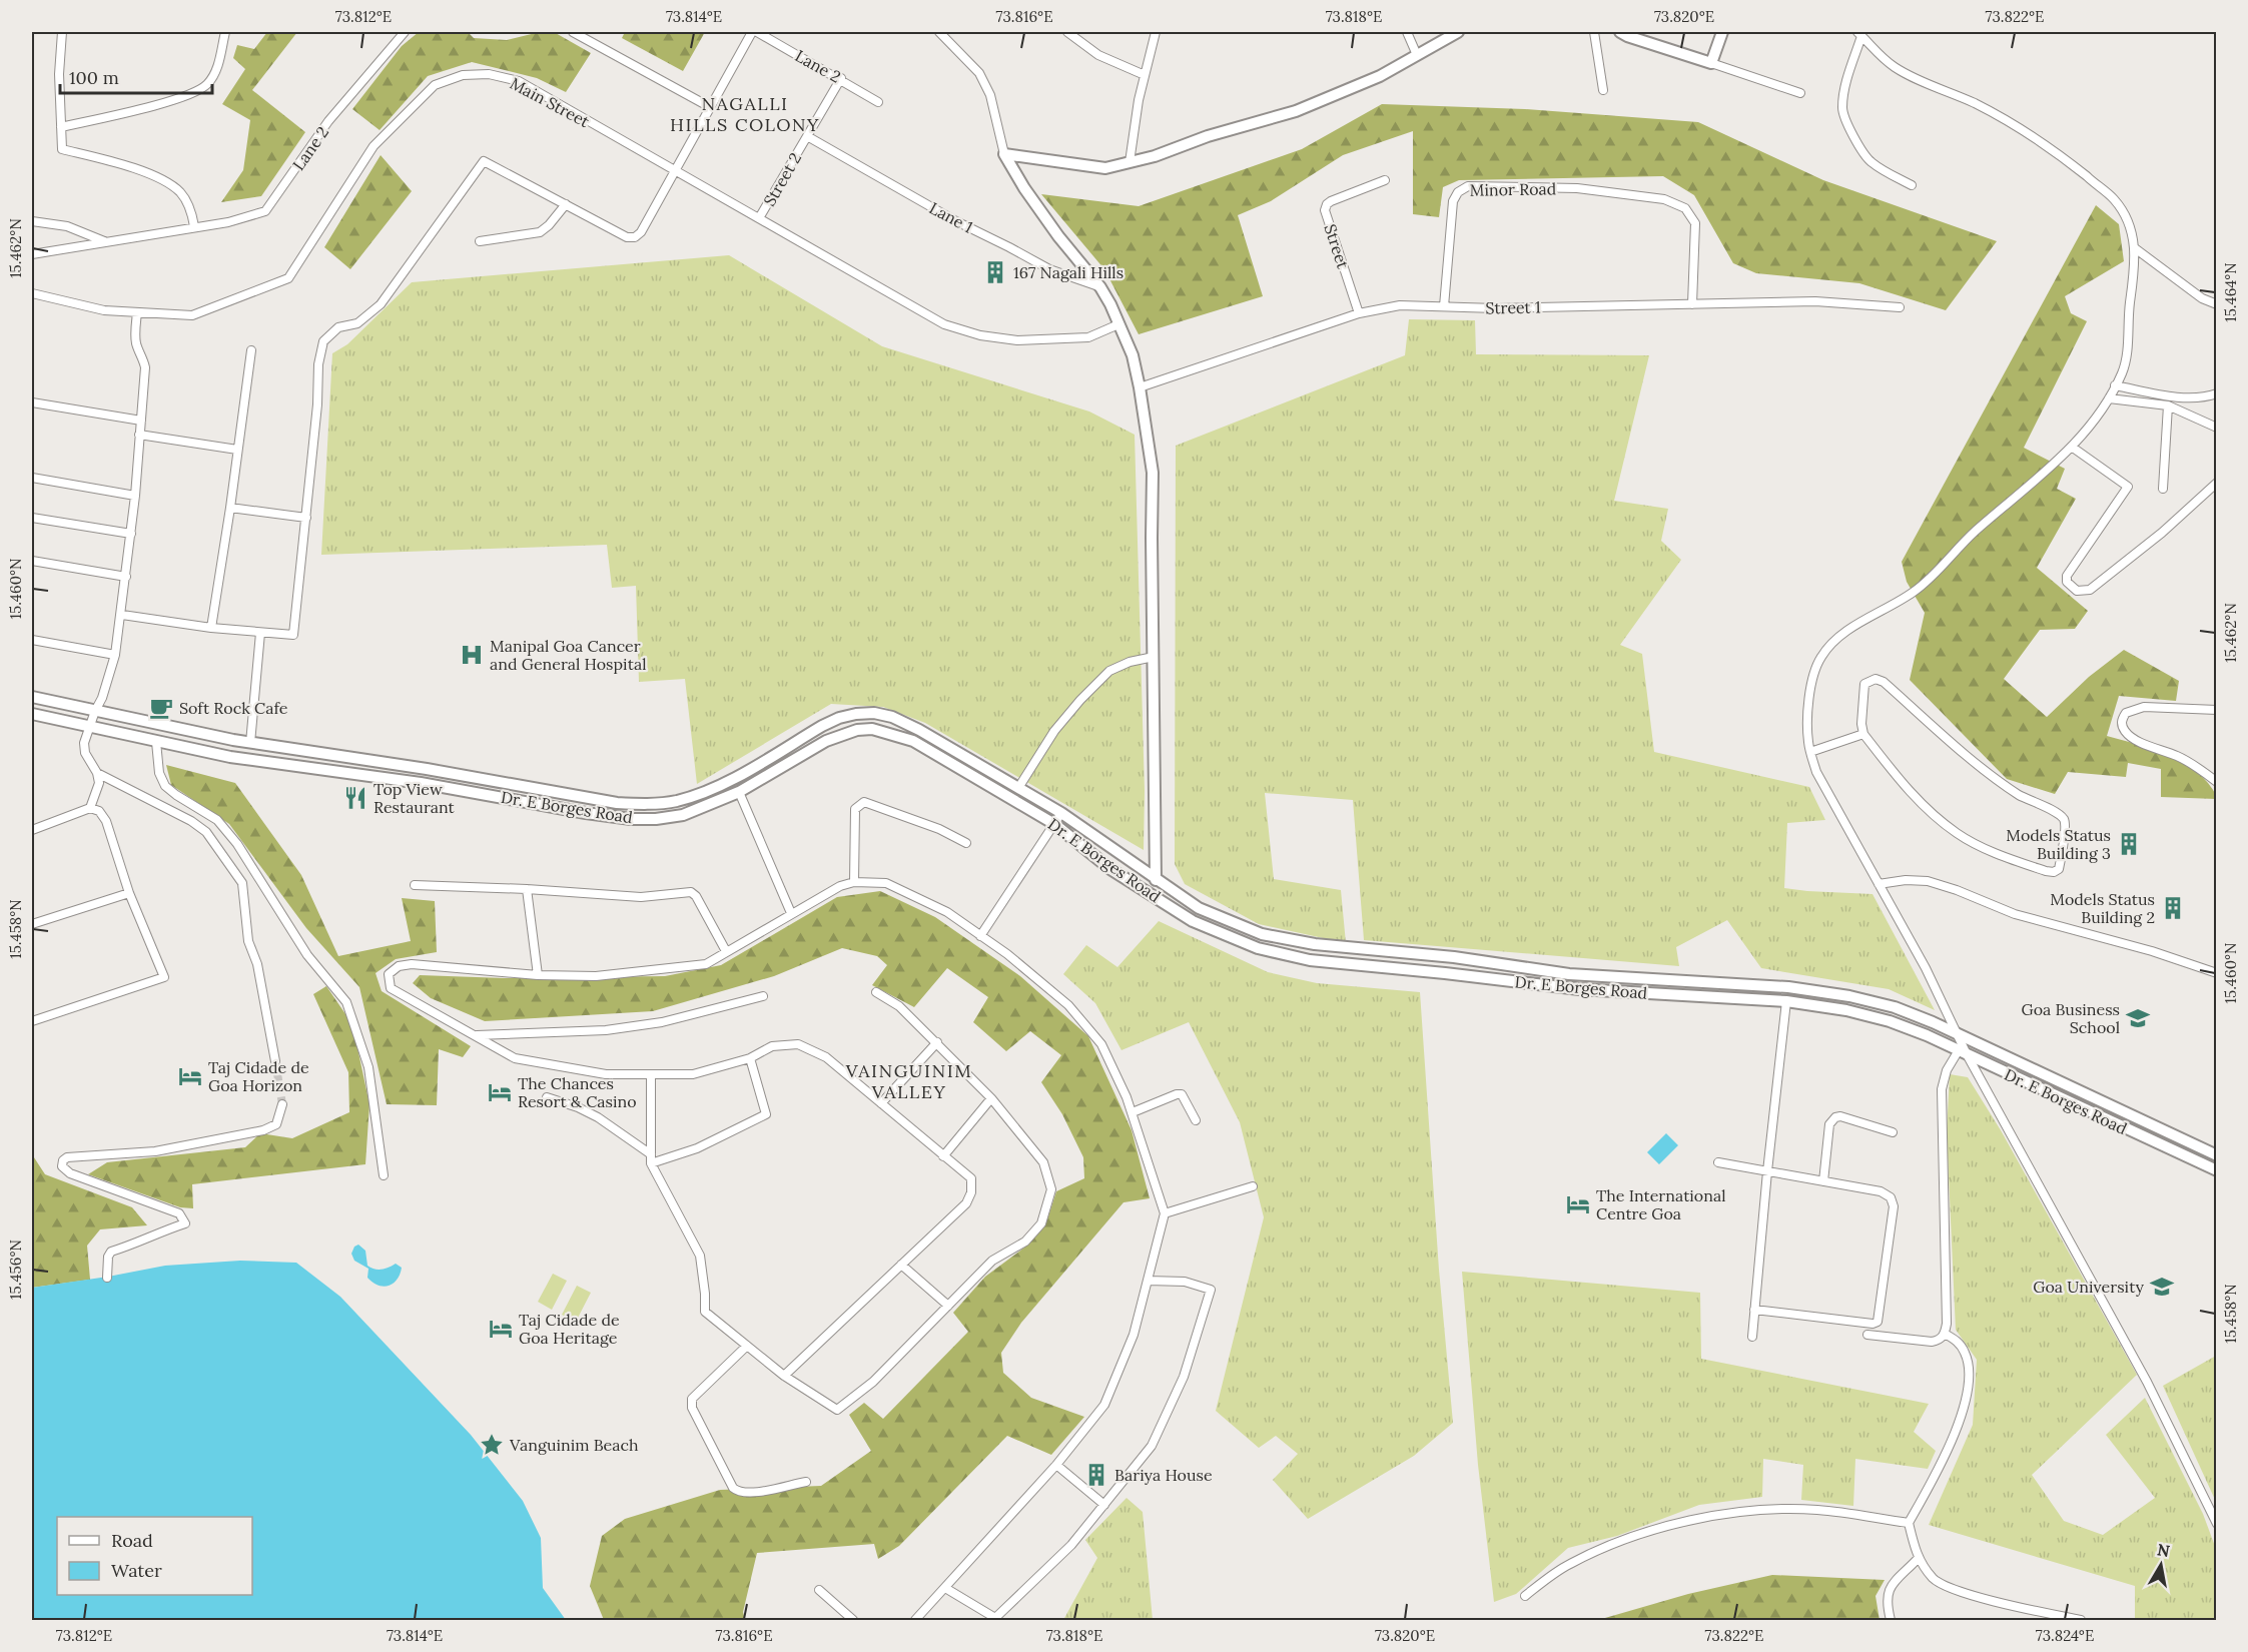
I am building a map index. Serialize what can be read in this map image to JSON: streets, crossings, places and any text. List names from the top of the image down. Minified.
{"streets":{"main road":["Dr. E Borges Road"],"street":["Lane 2","Main Street","Street 2","Minor Road","Lane 1","Street","Street 1"]},"crossings":[["Lane 2","Street 2"],["Main Street","Street 2"],["Street 2","Lane 1"],["Minor Road","Street 1"],["Street","Street 1"]],"districts":["NAGALLI HILLS COLONY","VAINGUINIM VALLEY"],"places":{"building":["167 Nagali Hills","Models Status Building 3","Models Status Building 2","Bariya House"],"hospital":["Manipal Goa Cancer and General Hospital"],"cafe":["Soft Rock Cafe"],"restaurant":["Top View Restaurant"],"school or university":["Goa Business School","Goa University"],"hotel":["Taj Cidade de Goa Horizon","The Chances Resort & Casino","The International Centre Goa","Taj Cidade de Goa Heritage"],"place":["Vanguinim Beach"]},"legend":["Road","Water"],"scale_bar":"100 m","north":"top","coordinates":["73.812°E","73.814°E","73.816°E","73.818°E","73.820°E","73.822°E","15.462°N","15.464°N","15.460°N","15.458°N","15.456°N","73.824°E"]}
